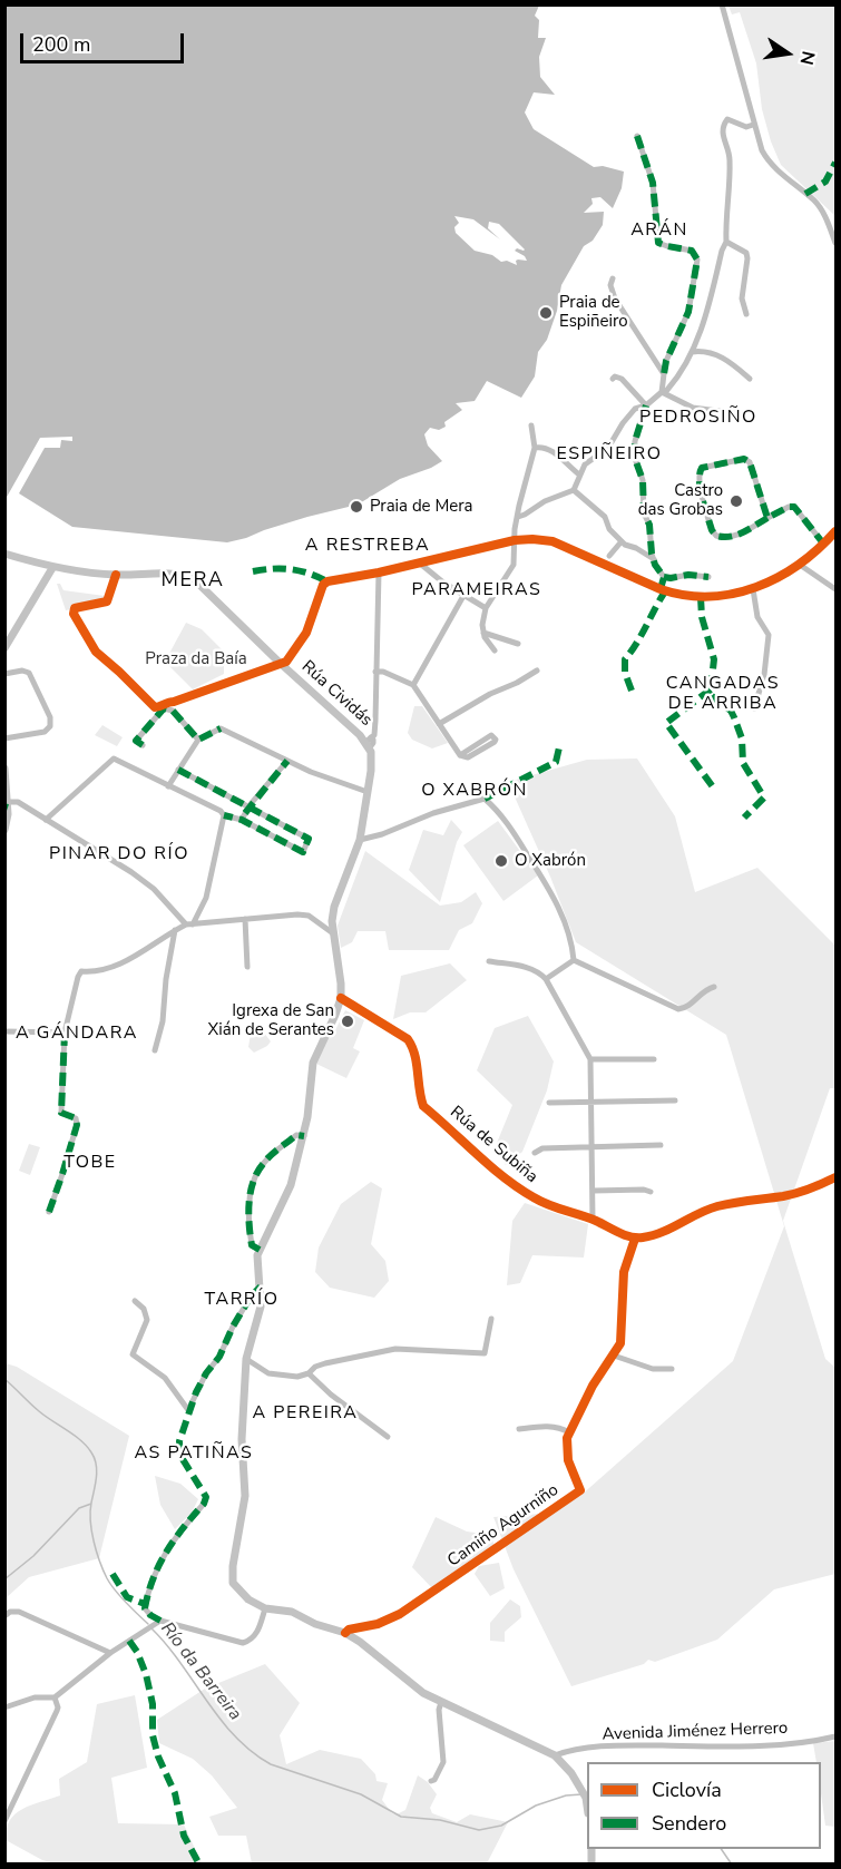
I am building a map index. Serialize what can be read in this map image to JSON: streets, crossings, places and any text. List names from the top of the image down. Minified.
{"streets":{"main road":["Rúa Cividás"],"street":["Rúa de Subiña","Camiño Agurniño","Avenida Jiménez Herrero"]},"crossings":[["Rúa de Subiña","Camiño Agurniño"]],"districts":["ARÁN","PEDROSIÑO","ESPIÑEIRO","A RESTREBA","MERA","PARAMEIRAS","CANGADAS DE ARRIBA","O XABRÓN","PINAR DO RÍO","A GÁNDARA","TOBE","TARRÍO","A PEREIRA","AS PATIÑAS"],"water":["Río da Barreira"],"parks":["Praza da Baía"],"places":["Praia de Espiñeiro","Castro das Grobas","Praia de Mera","O Xabrón","Igrexa de San Xián de Serantes"],"legend":["Ciclovía","Sendero"],"scale_bar":"200 m","north":"right"}
